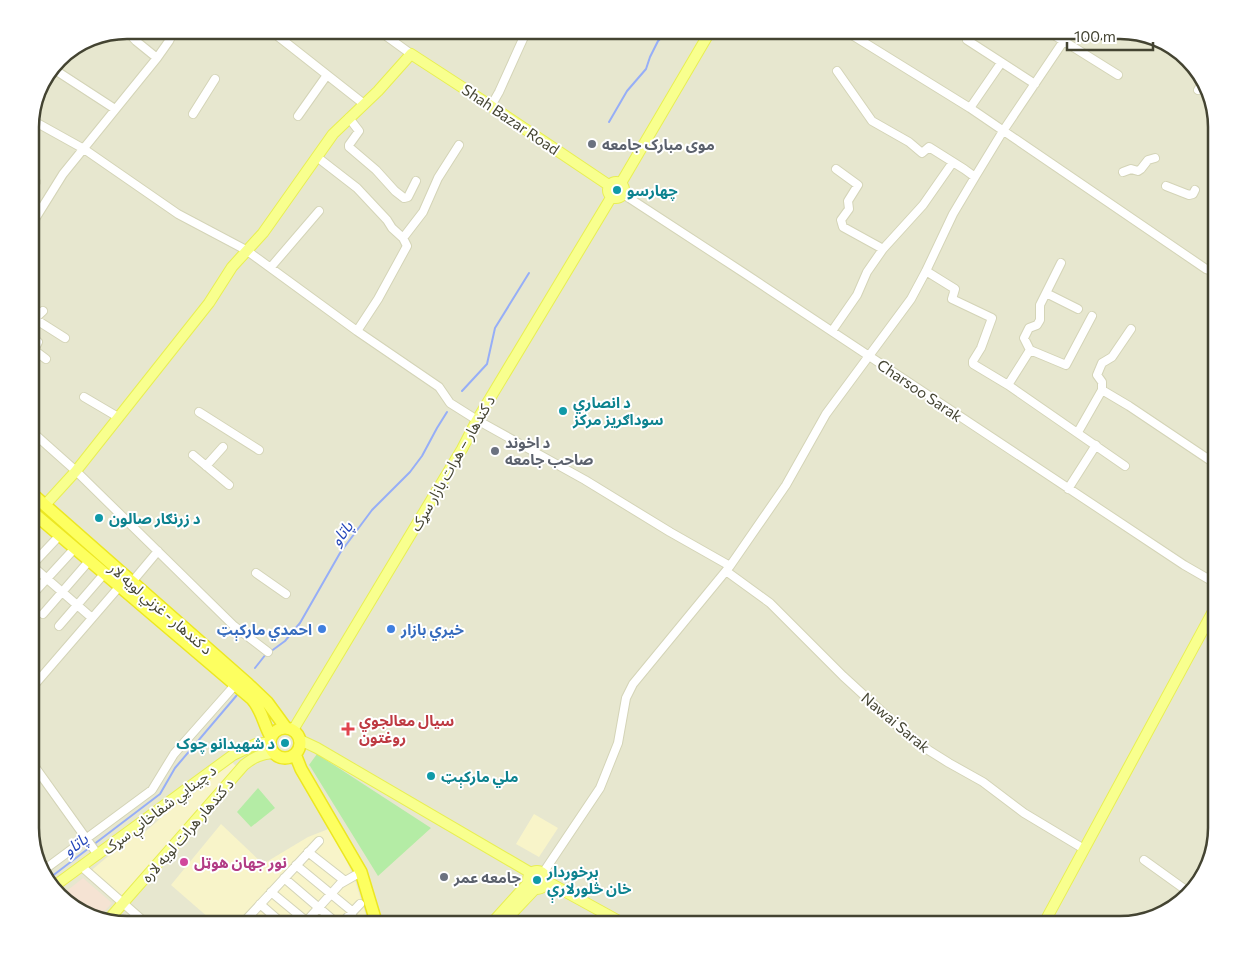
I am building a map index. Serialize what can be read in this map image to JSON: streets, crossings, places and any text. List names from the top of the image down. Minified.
{"streets":{"highway":["د کندهار - غزني لويه لار"],"main road":["Shah Bazar Road","د کندهار – هرات بازار سړک","د چينايي شفاخانې سړک","د کندهار هرات لویه لاره"],"street":["Charsoo Sarak","Nawai Sarak"]},"crossings":[["Shah Bazar Road","Charsoo Sarak"],["Shah Bazar Road","د کندهار – هرات بازار سړک"],["Charsoo Sarak","د کندهار – هرات بازار سړک"],["د کندهار – هرات بازار سړک","د کندهار - غزني لويه لار"],["د کندهار – هرات بازار سړک","Nawai Sarak"],["د کندهار – هرات بازار سړک","د چينايي شفاخانې سړک"],["د کندهار – هرات بازار سړک","د کندهار هرات لویه لاره"],["د کندهار - غزني لويه لار","د چينايي شفاخانې سړک"],["د کندهار - غزني لويه لار","د کندهار هرات لویه لاره"],["د چينايي شفاخانې سړک","د کندهار هرات لویه لاره"]],"water":["پاتاو"],"places":{"other":["موی مبارک جامعه","چهارسو","د انصاري سوداګریز مرکز","د اخوند صاحب جامعه","د زرنګار صالون","احمدي مارکېټ","خیري بازار","د شهيدانو چوک","ملي مارکېټ","نور جهان هوټل","جامعه عمر","برخوردار خان څلورلارې"],"health":["سيال معالجوي روغتون"]},"scale_bar":"100 m"}
